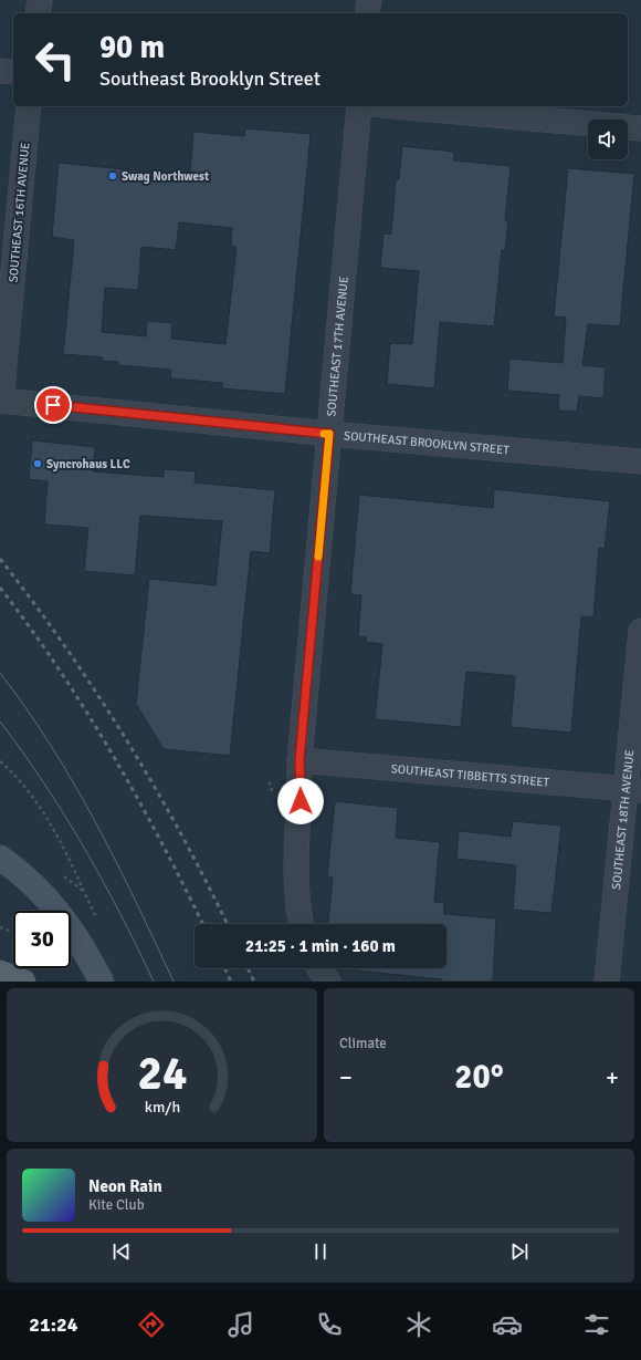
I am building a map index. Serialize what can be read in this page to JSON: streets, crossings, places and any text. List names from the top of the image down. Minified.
{"streets":{"street":["SOUTHEAST 16TH AVENUE","SOUTHEAST 17TH AVENUE","SOUTHEAST BROOKLYN STREET","SOUTHEAST TIBBETTS STREET","SOUTHEAST 18TH AVENUE"]},"crossings":[["SOUTHEAST 16TH AVENUE","SOUTHEAST BROOKLYN STREET"],["SOUTHEAST 17TH AVENUE","SOUTHEAST BROOKLYN STREET"],["SOUTHEAST 17TH AVENUE","SOUTHEAST TIBBETTS STREET"],["SOUTHEAST TIBBETTS STREET","SOUTHEAST 18TH AVENUE"]],"places":["Swag Northwest","Syncrohaus LLC"],"page":{"turn":["90 m","Southeast Brooklyn Street"],"limit":"30","trip":"21:25 · 1 min · 160 m","tile":"Climate","heat":["−","20°","+"],"song":["Neon Rain","Kite Club"],"tabs":"21:24","gauge":["24","km/h"]}}
